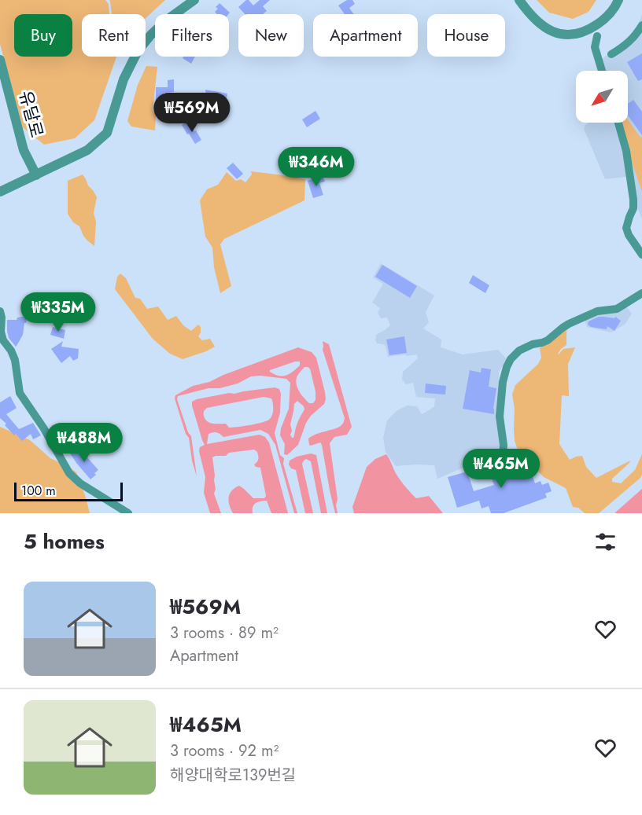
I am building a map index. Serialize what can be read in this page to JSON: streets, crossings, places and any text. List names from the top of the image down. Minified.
{"streets":{"street":["유달로"]},"scale_bar":"100 m","north":"bottom left","page":{"chip":["Buy","Rent","Filters","New","Apartment","House"],"price":["₩569M","₩346M","₩335M","₩488M","₩465M"],"scale":"100 m","heading":"5 homes","list":[{"name":"₩569M","note":"3 rooms · 89 m² · Apartment"},{"name":"₩465M","note":"3 rooms · 92 m² · 해양대학로139번길"}]}}
